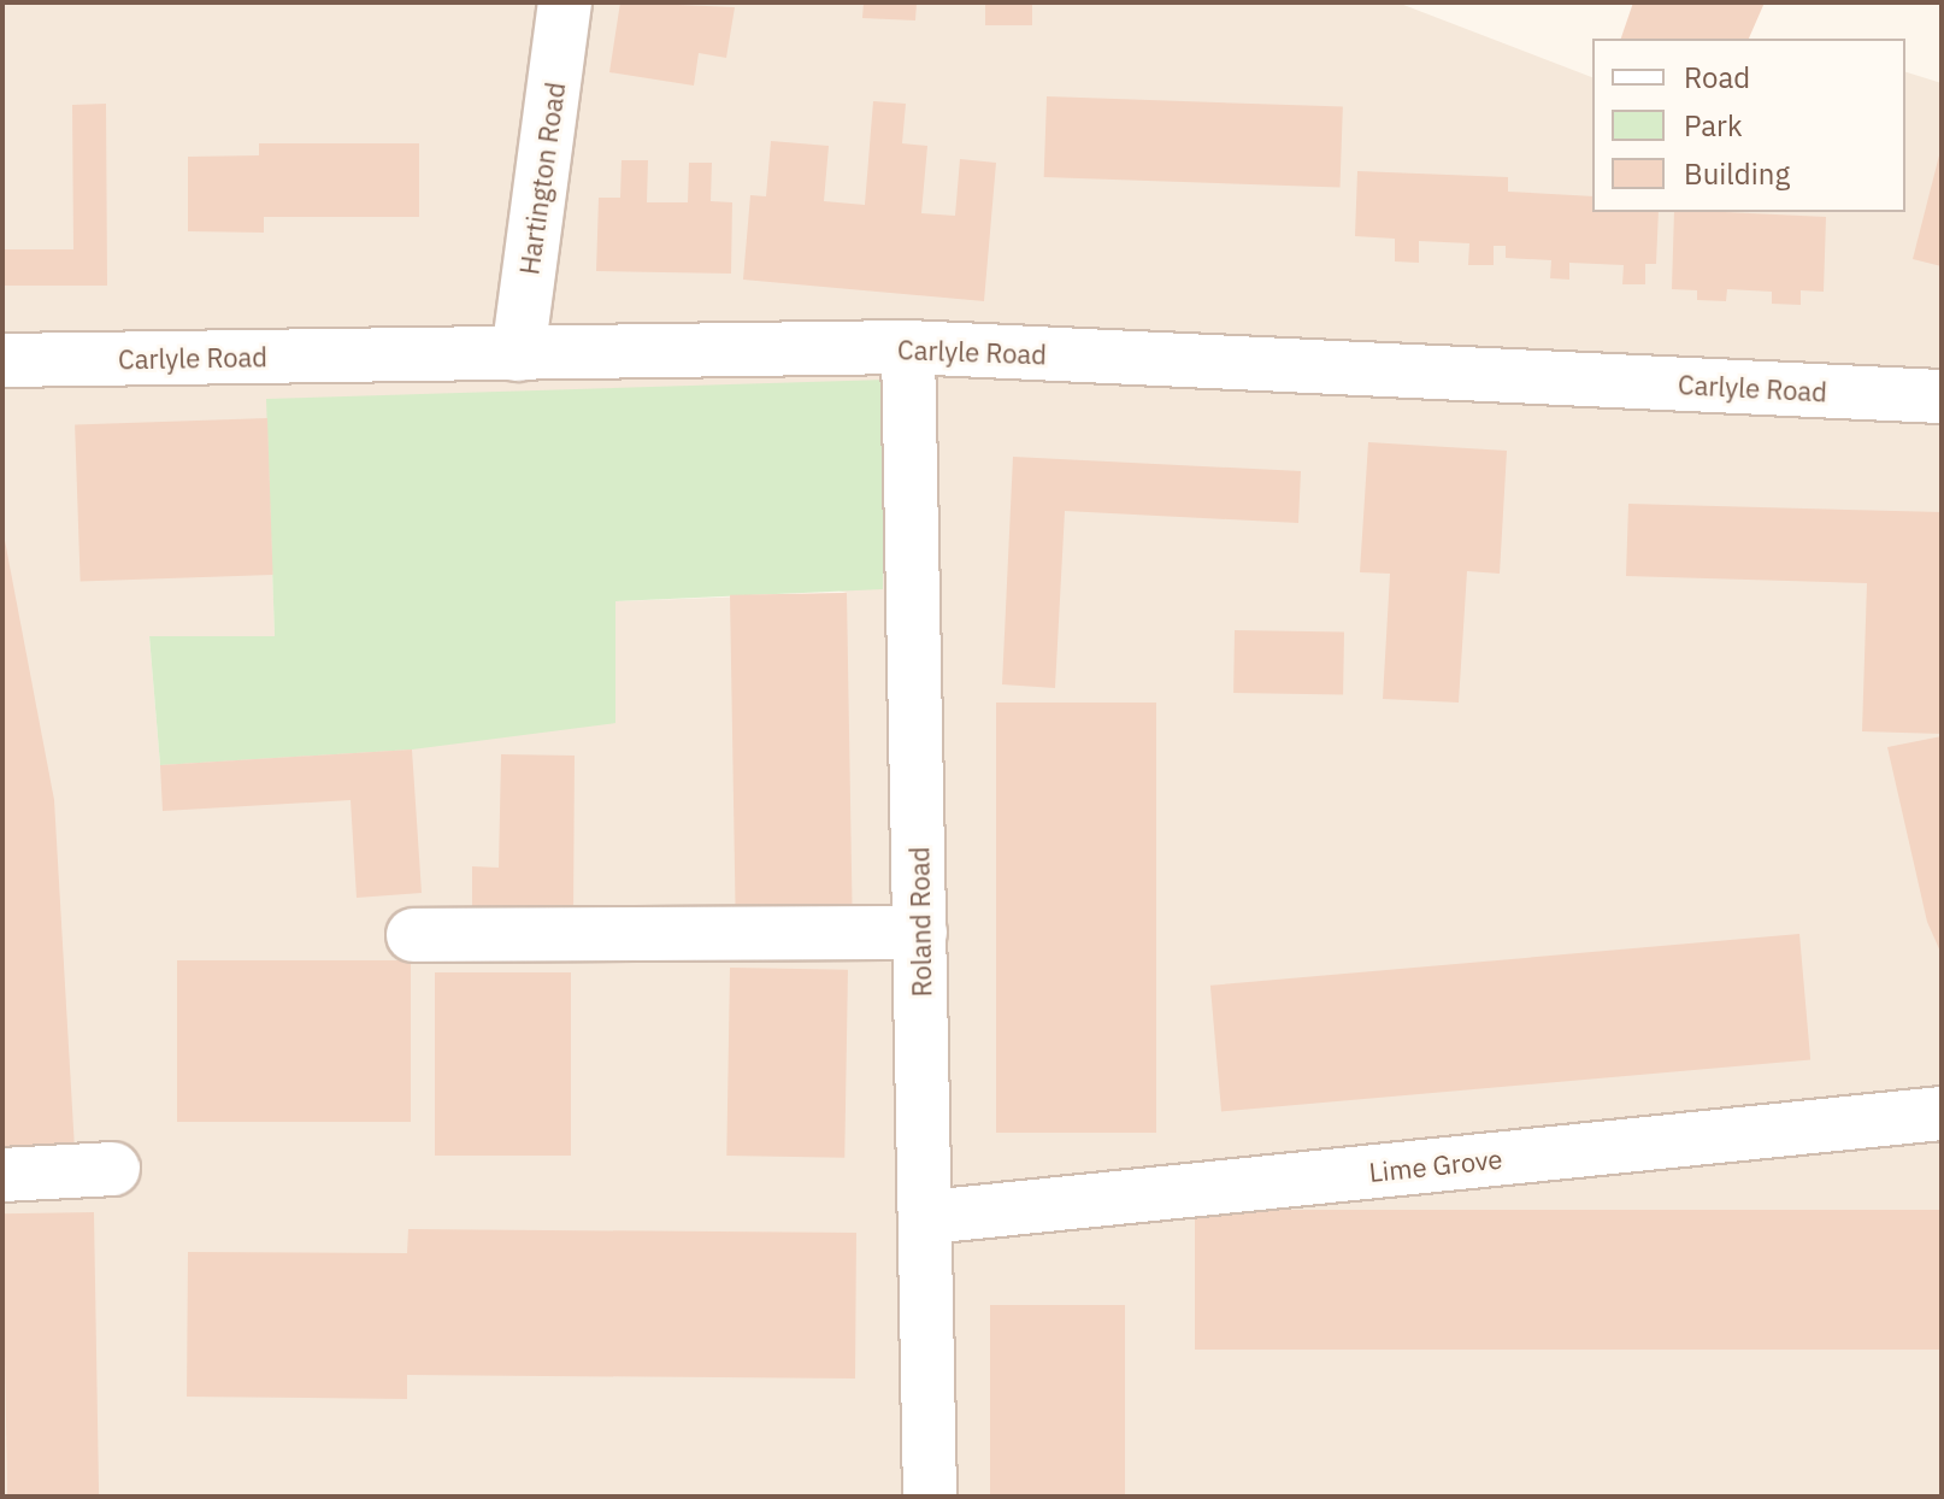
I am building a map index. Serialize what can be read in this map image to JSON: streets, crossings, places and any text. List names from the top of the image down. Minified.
{"streets":{"street":["Hartington Road","Carlyle Road","Roland Road","Lime Grove"]},"crossings":[["Hartington Road","Carlyle Road"],["Carlyle Road","Roland Road"],["Roland Road","Lime Grove"]],"legend":["Road","Park","Building"]}
